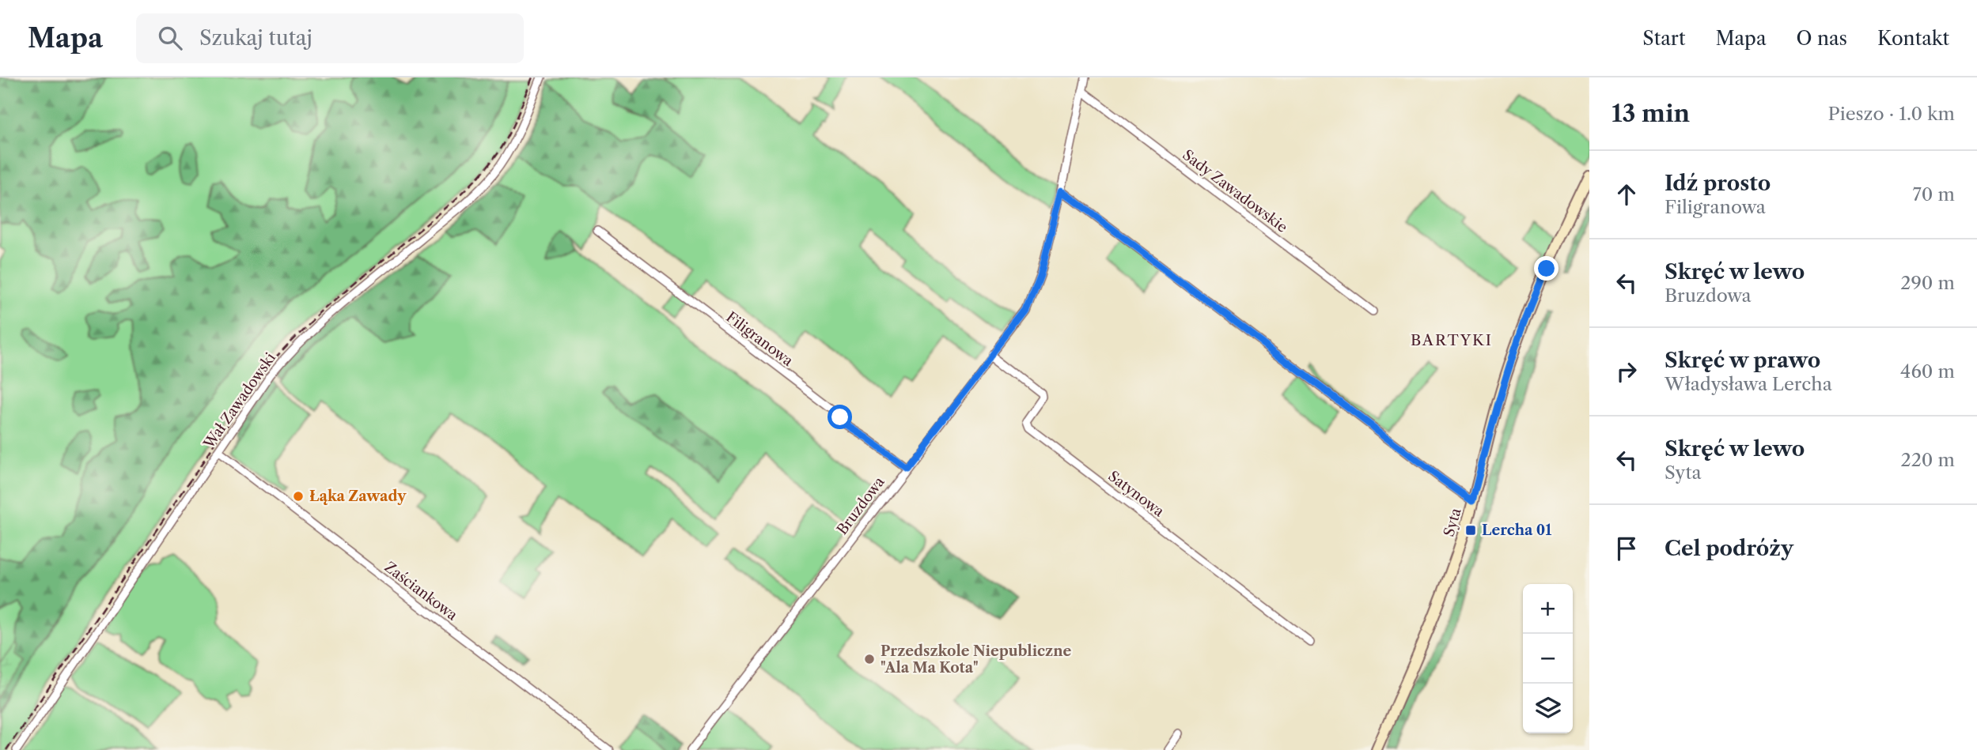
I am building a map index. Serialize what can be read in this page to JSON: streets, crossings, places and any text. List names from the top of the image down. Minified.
{"streets":{"street":["Sady Zawadowskie","Filigranowa","Wał Zawadowski","Satynowa","Bruzdowa","Syta","Zaściankowa"]},"crossings":[["Sady Zawadowskie","Bruzdowa"],["Filigranowa","Bruzdowa"],["Wał Zawadowski","Zaściankowa"],["Satynowa","Bruzdowa"]],"districts":["BARTYKI"],"places":{"other":["Łąka Zawady","Przedszkole Niepubliczne \"Ala Ma Kota\""],"transit":["Lercha 01"]},"page":{"header":"Mapa","search":"Szukaj tutaj","nav":["Start","Mapa","O nas","Kontakt"],"heading":["13 min","Pieszo · 1.0 km"],"list":[["Idź prosto","Filigranowa","70 m"],["Skręć w lewo","Bruzdowa","290 m"],["Skręć w prawo","Władysława Lercha","460 m"],["Skręć w lewo","Syta","220 m"],"Cel podróży"],"map_buttons":["+","−"]}}
